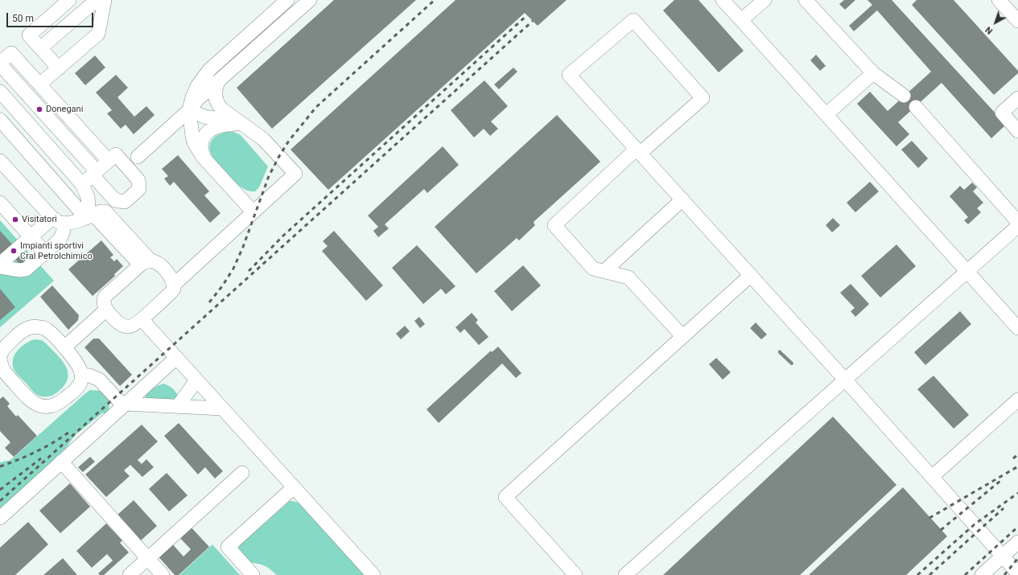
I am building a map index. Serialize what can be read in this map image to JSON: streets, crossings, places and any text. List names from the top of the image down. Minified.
{"places":["Donegani","Visitatori","Impianti sportivi Cral Petrolchimico"],"scale_bar":"50 m","north":"bottom left"}
